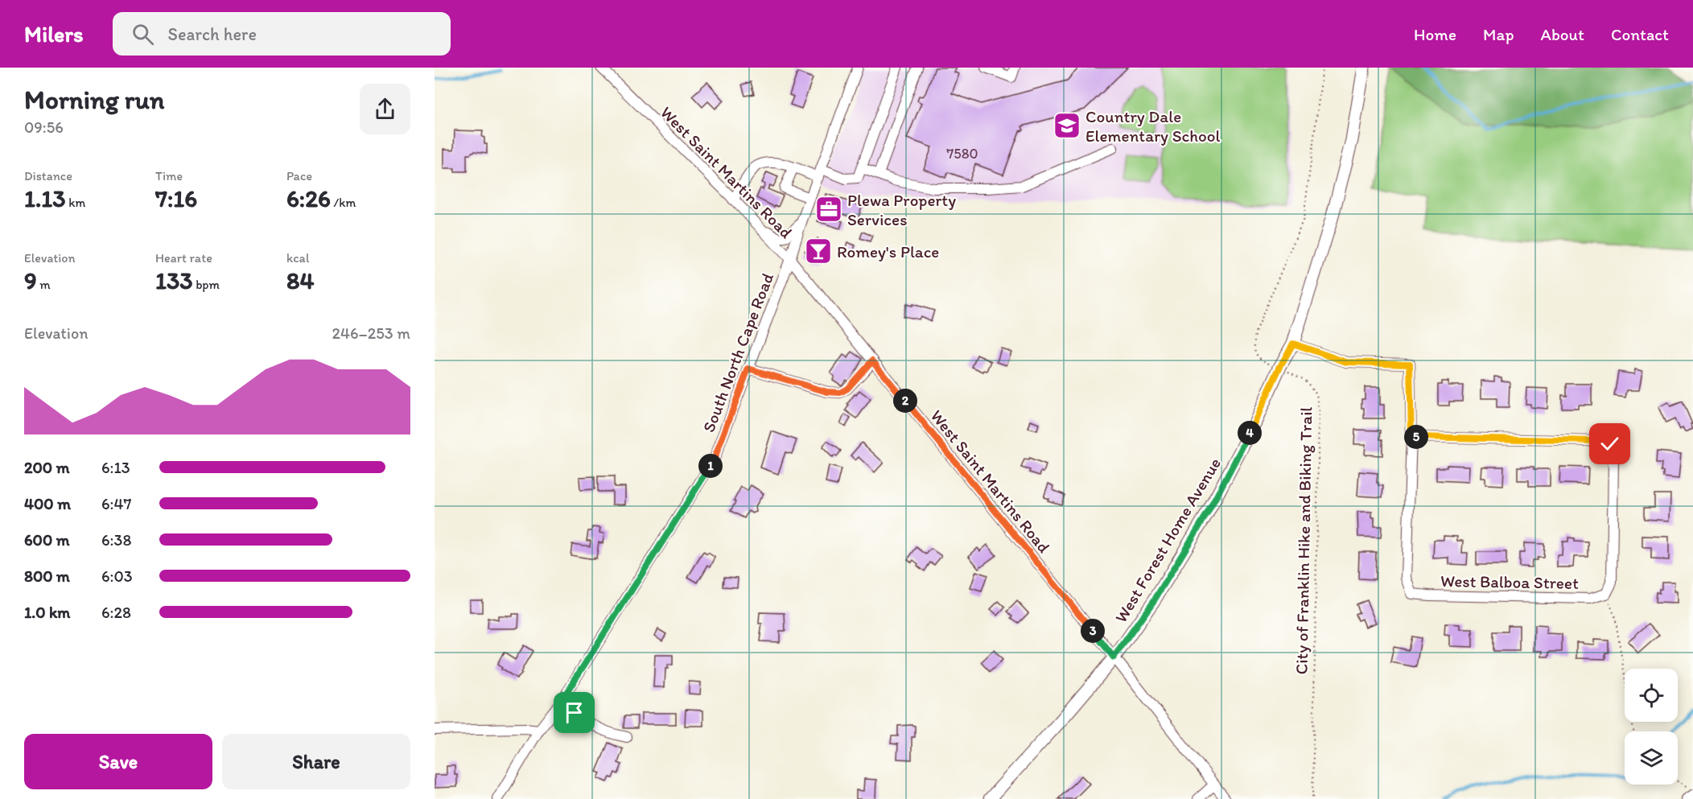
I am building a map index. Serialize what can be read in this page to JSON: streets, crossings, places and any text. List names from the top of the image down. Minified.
{"streets":{"main road":["West Forest Home Avenue"],"street":["West Saint Martins Road","South North Cape Road","West Balboa Street"],"path":["City of Franklin Hike and Biking Trail"]},"crossings":[["West Saint Martins Road","South North Cape Road"],["West Saint Martins Road","West Forest Home Avenue"],["West Forest Home Avenue","City of Franklin Hike and Biking Trail"]],"places":{"school or university":["Country Dale Elementary School"],"office":["Plewa Property Services"],"bar":["Romey's Place"]},"house_numbers":["7580"],"page":{"header":"Milers","search":"Search here","nav":["Home","Map","About","Contact"],"heading":["Morning run","09:56"],"stats":[["Distance","1.13 km"],["Time","7:16"],["Pace","6:26 /km"],["Elevation","9 m"],["Heart rate","133 bpm"],["kcal","84"]],"chart":["Elevation","246–253 m"],"pins":["2","4","5","1","3"],"list":[{"name":"200 m","note":"6:13"},{"name":"400 m","note":"6:47"},{"name":"600 m","note":"6:38"},{"name":"800 m","note":"6:03"},{"name":"1.0 km","note":"6:28"}],"buttons":["Save","Share"]}}
